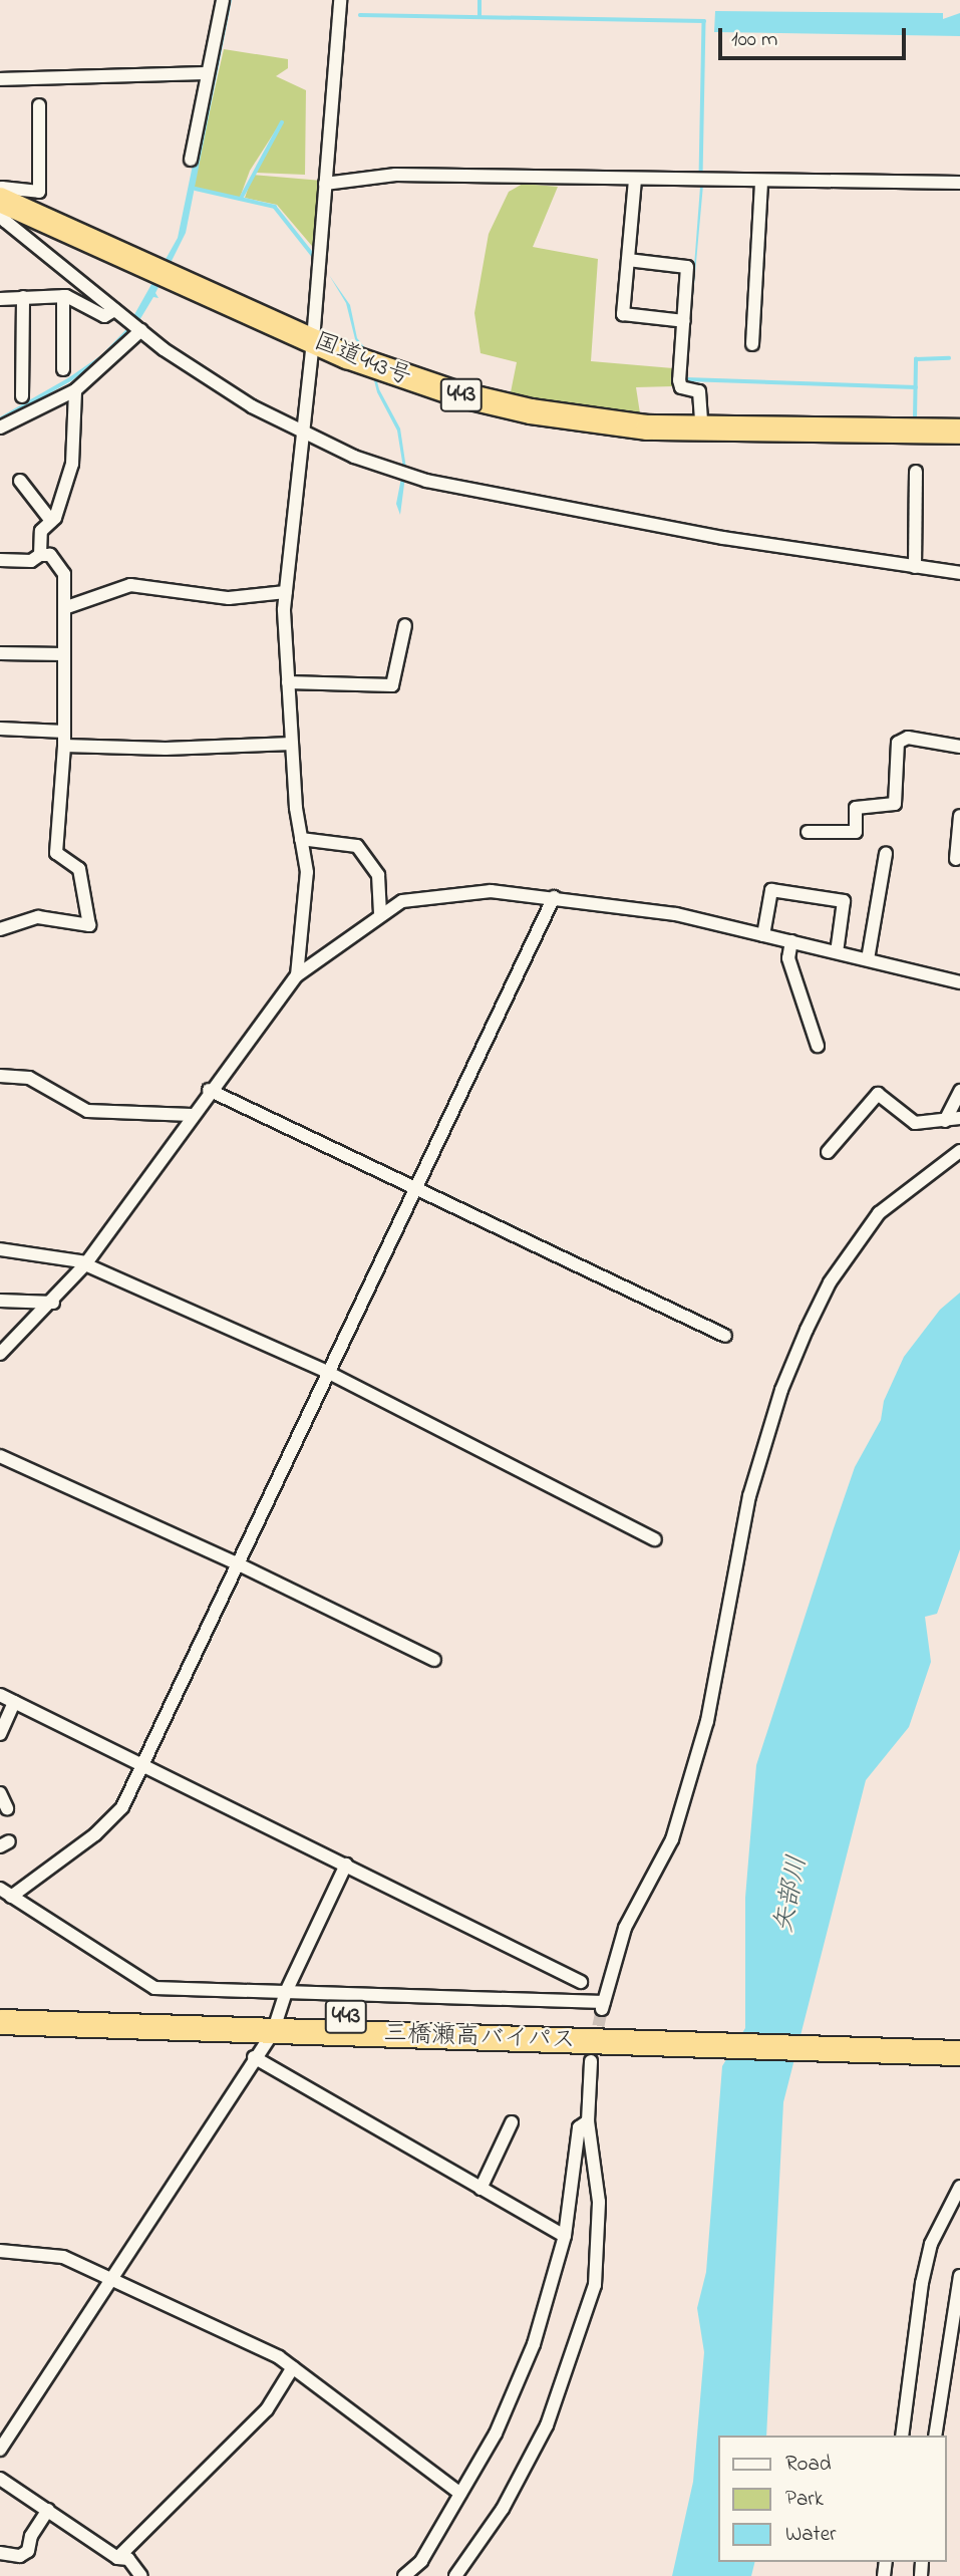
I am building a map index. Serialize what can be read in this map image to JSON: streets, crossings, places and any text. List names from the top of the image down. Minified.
{"streets":{"highway":["国道443号","443","三橋瀬高バイパス"]},"water":["矢部川"],"legend":["Road","Park","Water"],"scale_bar":"100 m"}
